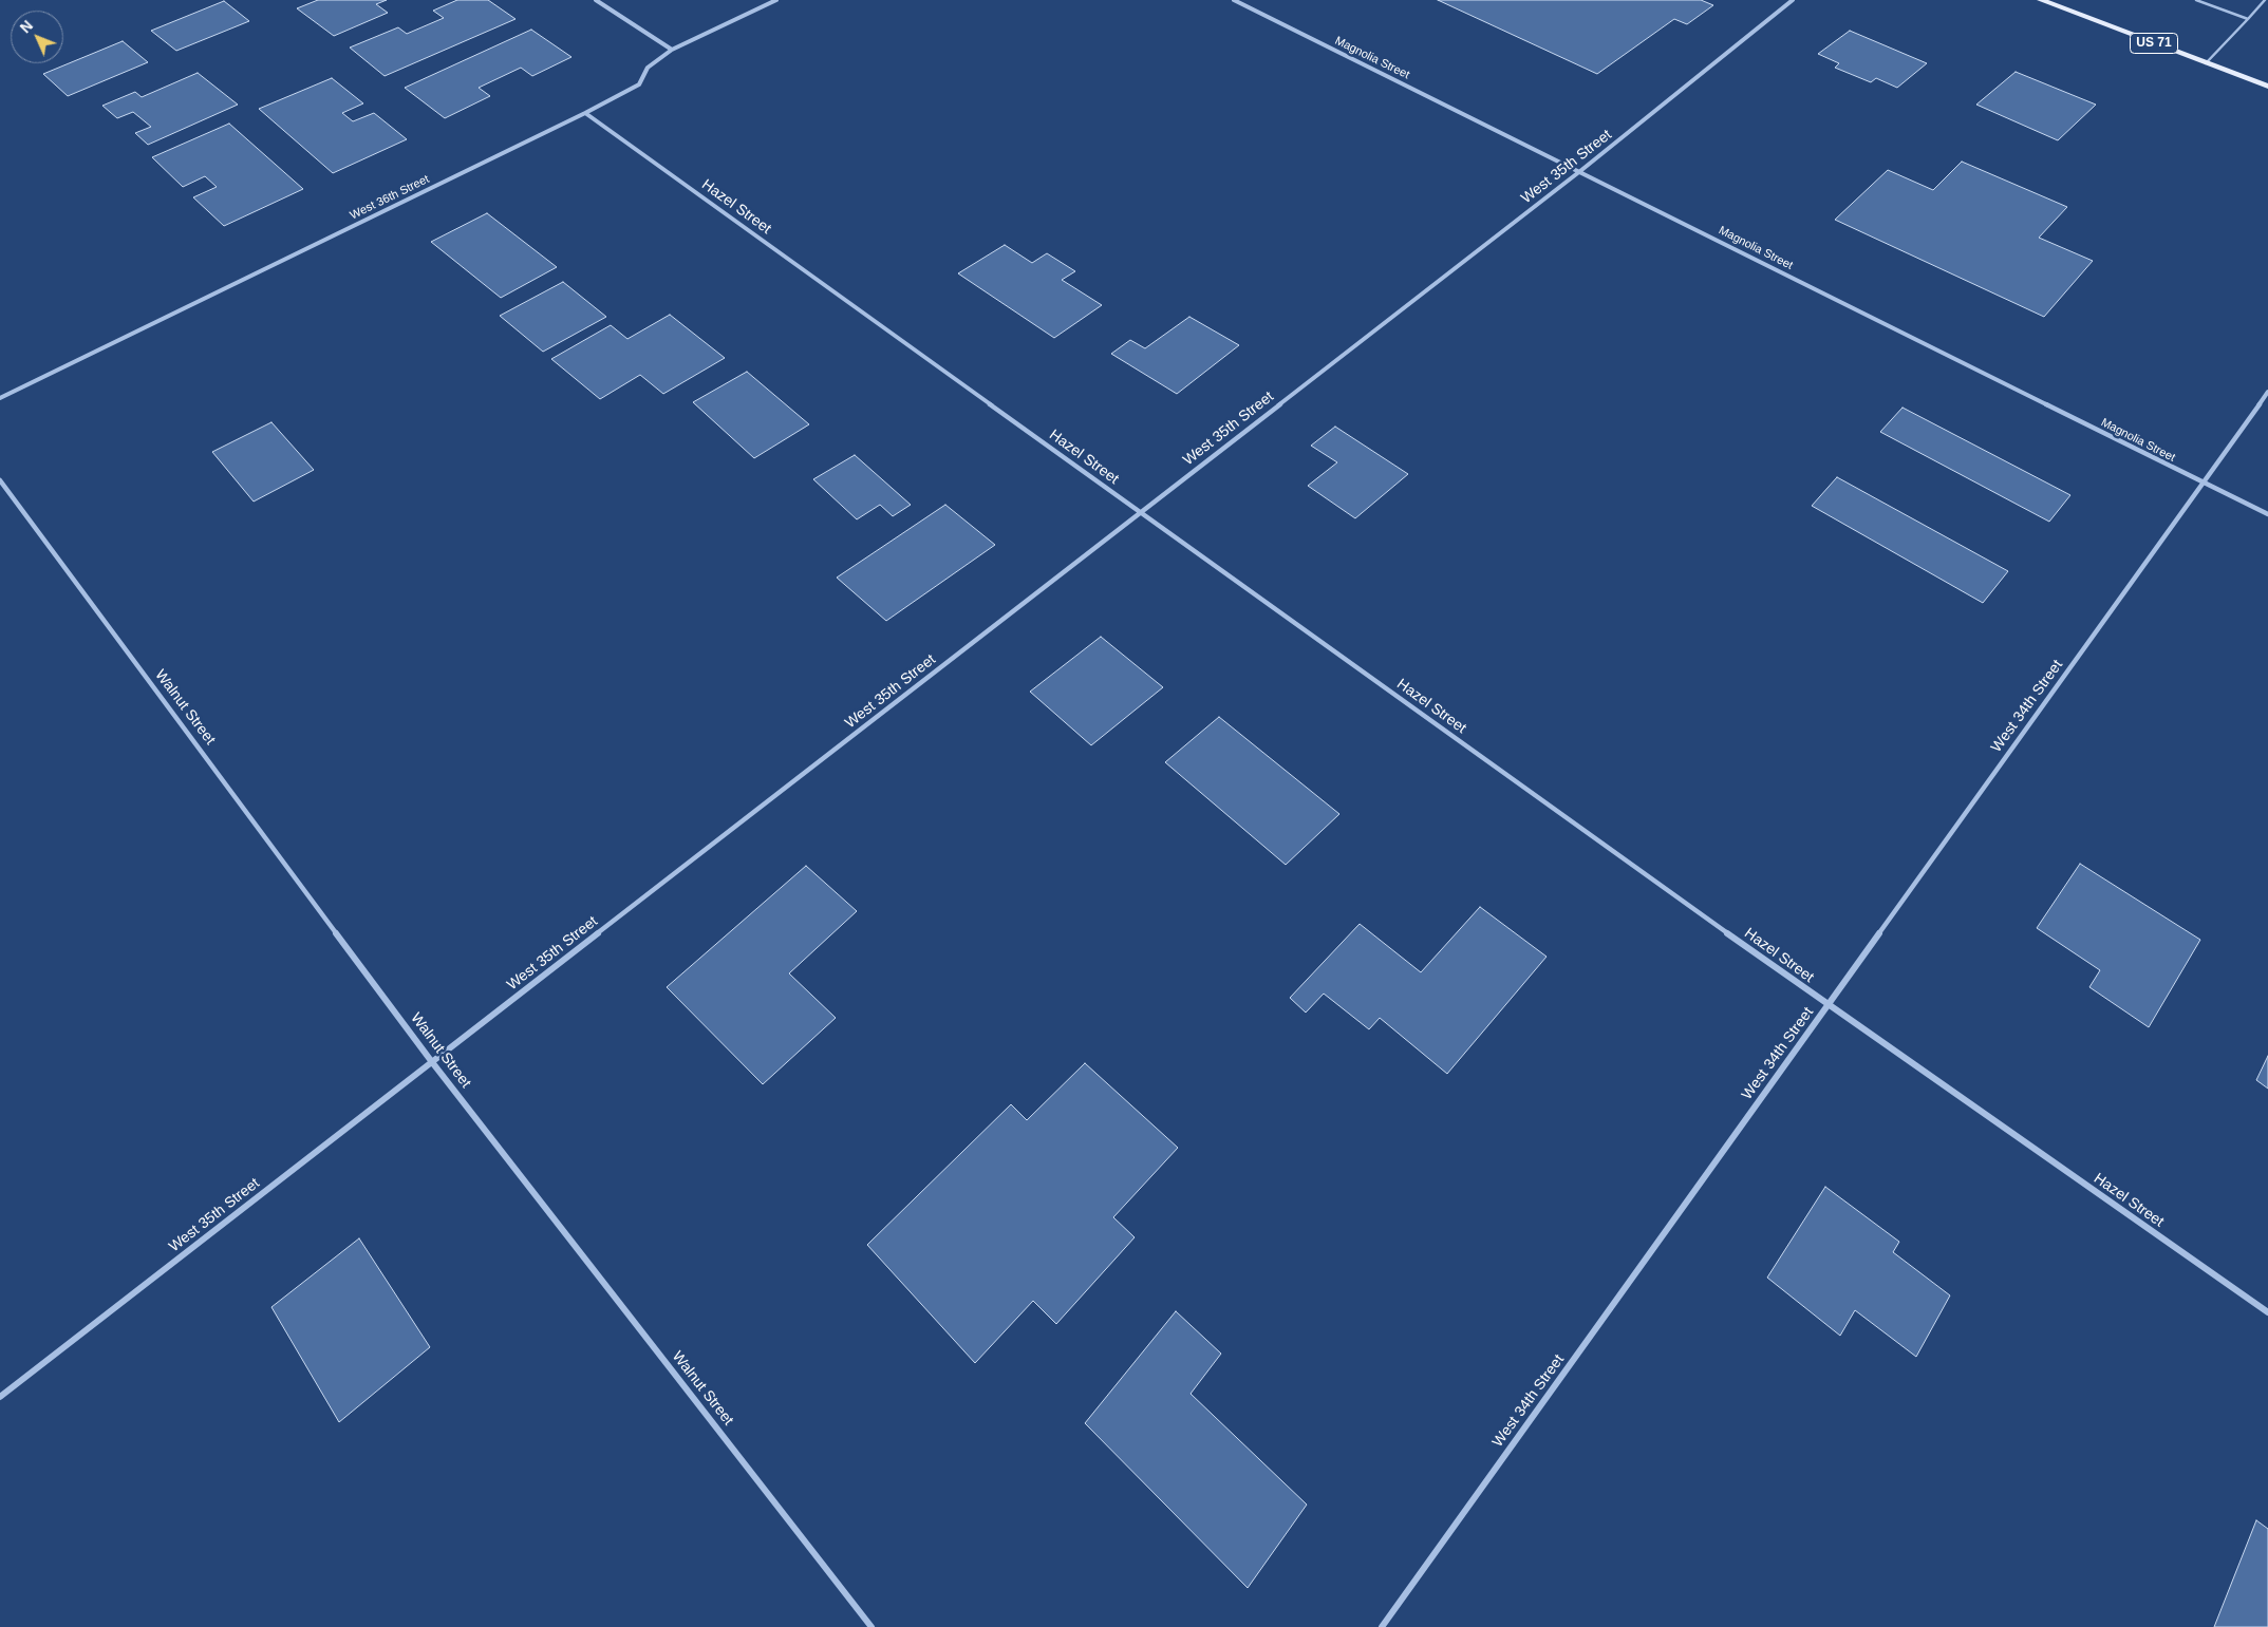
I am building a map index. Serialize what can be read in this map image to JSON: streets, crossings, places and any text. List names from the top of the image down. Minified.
{"streets":{"main road":["US 71"],"street":["Magnolia Street","West 35th Street","West 36th Street","Hazel Street","West 34th Street","Walnut Street"]},"crossings":[["Magnolia Street","West 35th Street"],["Magnolia Street","West 34th Street"],["West 35th Street","Hazel Street"],["West 35th Street","Walnut Street"],["West 36th Street","Hazel Street"],["Hazel Street","West 34th Street"]],"north":"top left"}
